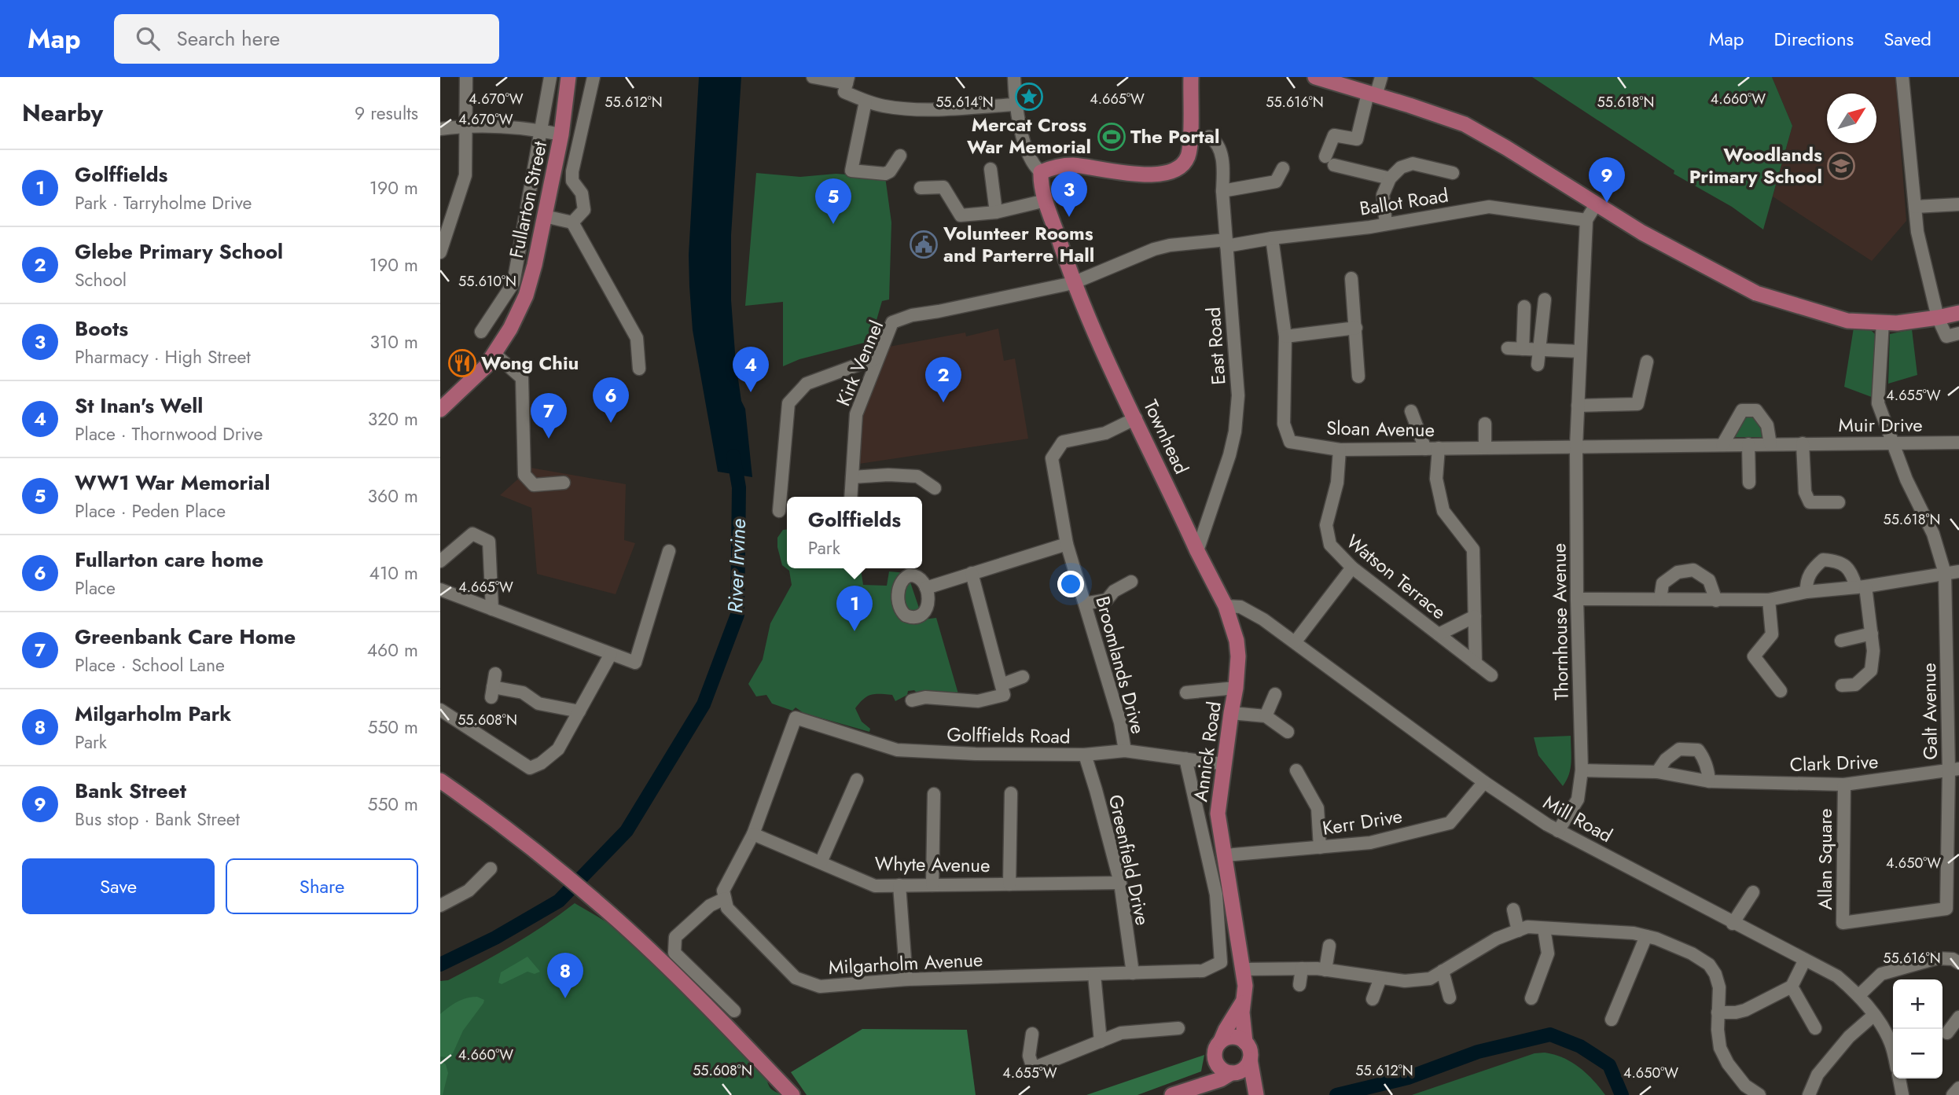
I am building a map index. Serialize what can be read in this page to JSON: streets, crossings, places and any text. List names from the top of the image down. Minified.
{"streets":{"main road":["Fullarton Street","Townhead","Annick Road"],"street":["Ballot Road","East Road","Kirk Vennel","Muir Drive","Sloan Avenue","Watson Terrace","Thornhouse Avenue","Broomlands Drive","Galt Avenue","Golffields Road","Clark Drive","Mill Road","Kerr Drive","Allan Square","Greenfield Drive","Whyte Avenue","Milgarholm Avenue"]},"crossings":[["Ballot Road","East Road"],["Ballot Road","Kirk Vennel"],["Ballot Road","Sloan Avenue"],["Ballot Road","Townhead"],["Ballot Road","Thornhouse Avenue"],["East Road","Townhead"],["Kirk Vennel","Townhead"],["Muir Drive","Sloan Avenue"],["Muir Drive","Thornhouse Avenue"],["Muir Drive","Galt Avenue"],["Sloan Avenue","Watson Terrace"],["Sloan Avenue","Thornhouse Avenue"],["Townhead","Broomlands Drive"],["Townhead","Annick Road"],["Townhead","Mill Road"],["Thornhouse Avenue","Clark Drive"],["Thornhouse Avenue","Mill Road"],["Broomlands Drive","Golffields Road"],["Galt Avenue","Clark Drive"],["Galt Avenue","Allan Square"],["Golffields Road","Annick Road"],["Golffields Road","Greenfield Drive"],["Golffields Road","Whyte Avenue"],["Annick Road","Mill Road"],["Annick Road","Kerr Drive"],["Annick Road","Milgarholm Avenue"],["Clark Drive","Allan Square"],["Mill Road","Kerr Drive"],["Greenfield Drive","Whyte Avenue"],["Greenfield Drive","Milgarholm Avenue"]],"water":["River Irvine"],"places":{"place":["Mercat Cross War Memorial"],"sports":["The Portal"],"school or university":["Woodlands Primary School"],"public building":["Volunteer Rooms and Parterre Hall"],"restaurant":["Wong Chiu"]},"north":"top right","page":{"header":"Map","search":"Search here","nav":["Map","Directions","Saved"],"heading":["Nearby","9 results"],"list":[{"mark":"1","name":"Golffields","note":"Park · Tarryholme Drive","value":"190 m"},{"mark":"2","name":"Glebe Primary School","note":"School","value":"190 m"},{"mark":"3","name":"Boots","note":"Pharmacy · High Street","value":"310 m"},{"mark":"4","name":"St Inan's Well","note":"Place · Thornwood Drive","value":"320 m"},{"mark":"5","name":"WW1 War Memorial","note":"Place · Peden Place","value":"360 m"},{"mark":"6","name":"Fullarton care home","note":"Place","value":"410 m"},{"mark":"7","name":"Greenbank Care Home","note":"Place · School Lane","value":"460 m"},{"mark":"8","name":"Milgarholm Park","note":"Park","value":"550 m"},{"mark":"9","name":"Bank Street","note":"Bus stop · Bank Street","value":"550 m"}],"pins":["9","3","5","4","2","6","7","1","8"],"popup":["Golffields","Park"],"buttons":["Save","Share"],"map_buttons":["+","−"]},"coordinates":["4.670°W","4.665°W","4.660°W","55.612°N","55.614°N","55.616°N","55.618°N","55.610°N","4.655°W","55.608°N","4.650°W"]}
